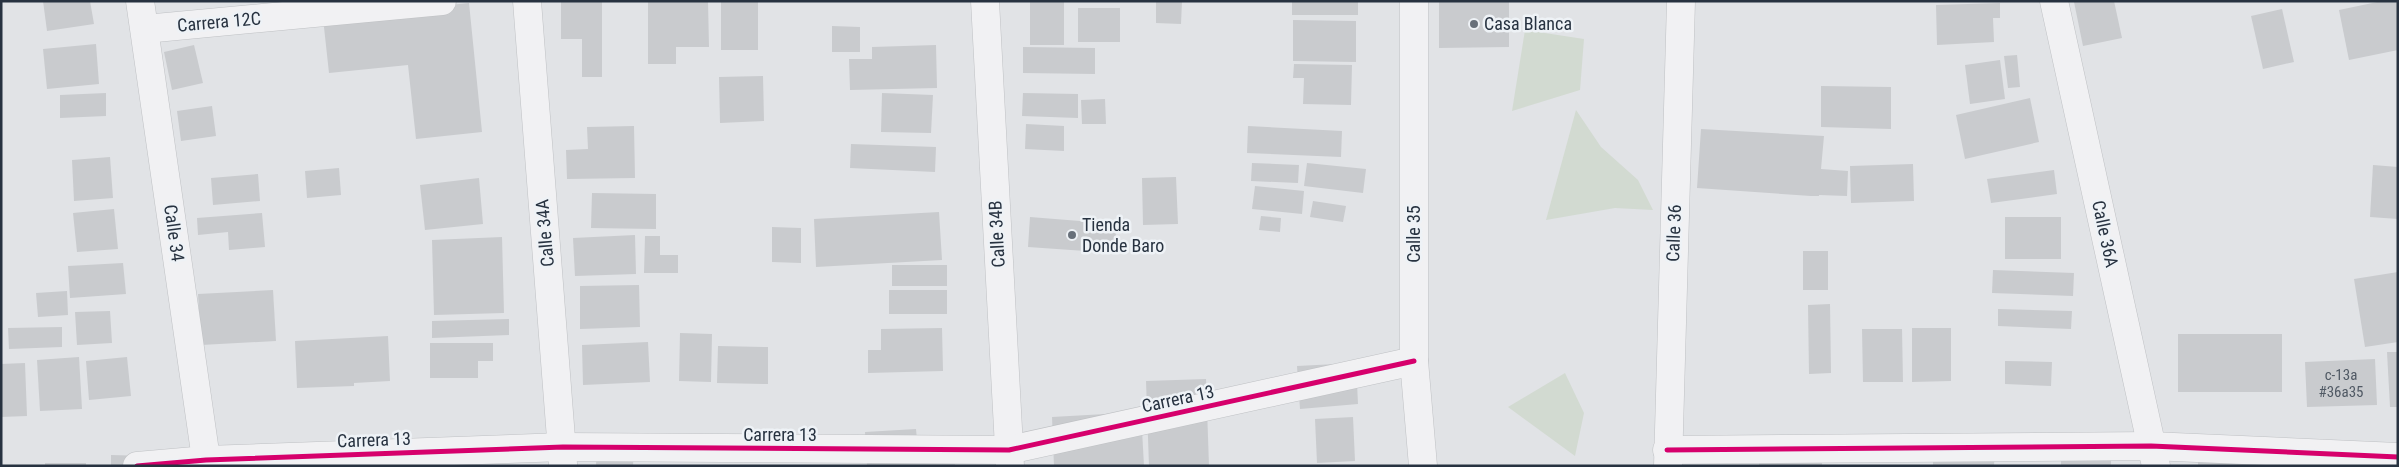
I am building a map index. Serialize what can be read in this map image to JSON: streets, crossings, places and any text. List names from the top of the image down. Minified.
{"streets":{"street":["Carrera 12C","Calle 34","Calle 34A","Calle 36","Calle 34B","Calle 35","Calle 36A","Carrera 13"]},"crossings":[["Carrera 12C","Calle 34"],["Calle 34","Carrera 13"],["Calle 34A","Carrera 13"],["Calle 34B","Carrera 13"],["Calle 35","Carrera 13"]],"places":["Casa Blanca","Tienda Donde Baro"],"house_numbers":["c-13a #36a35"]}
